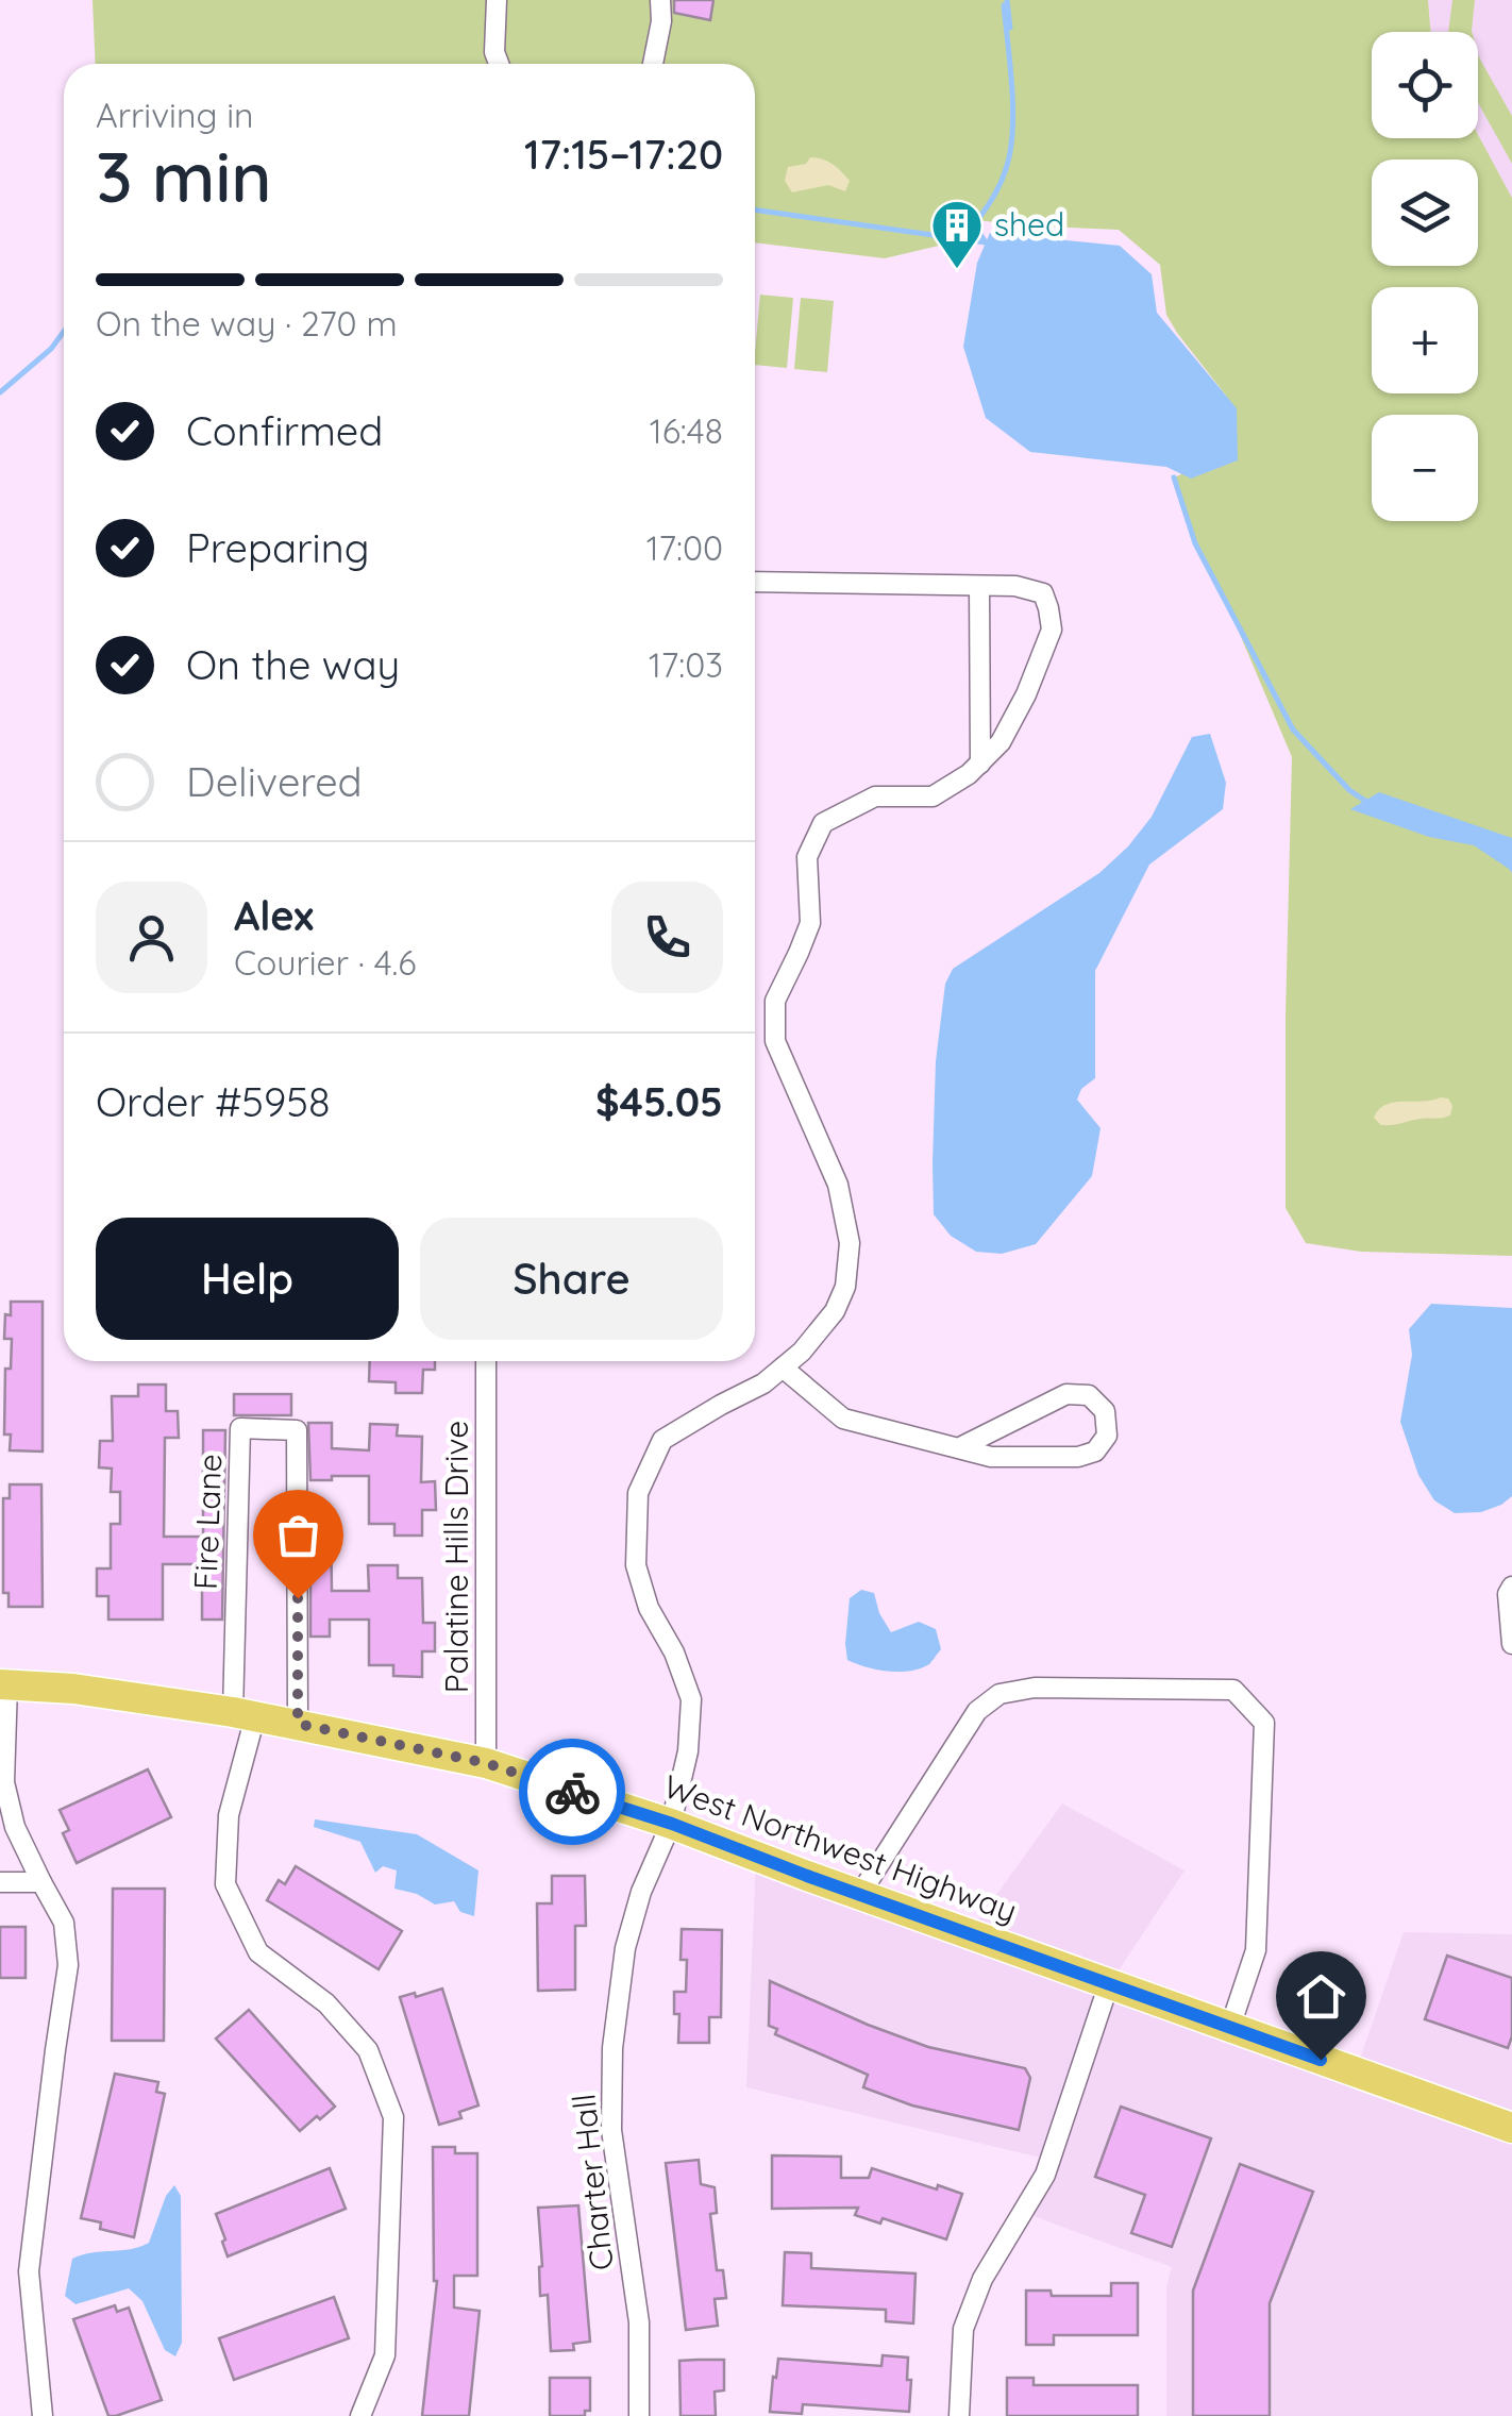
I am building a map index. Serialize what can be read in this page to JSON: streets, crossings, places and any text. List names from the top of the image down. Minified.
{"streets":{"main road":["West Northwest Highway"],"street":["Fire Lane","Palatine Hills Drive","Charter Hall"]},"crossings":[["Fire Lane","West Northwest Highway"],["Palatine Hills Drive","West Northwest Highway"],["West Northwest Highway","Charter Hall"]],"places":{"building":["shed"]},"page":{"map_buttons":["+","−"],"heading":["3 min","Arriving in","17:15–17:20"],"panel":["Alex","Courier · 4.6","Order #5958","$45.05"],"bar":"On the way · 270 m","list":[["Confirmed","16:48"],["Preparing","17:00"],["On the way","17:03"],"Delivered"],"buttons":["Help","Share"]}}
